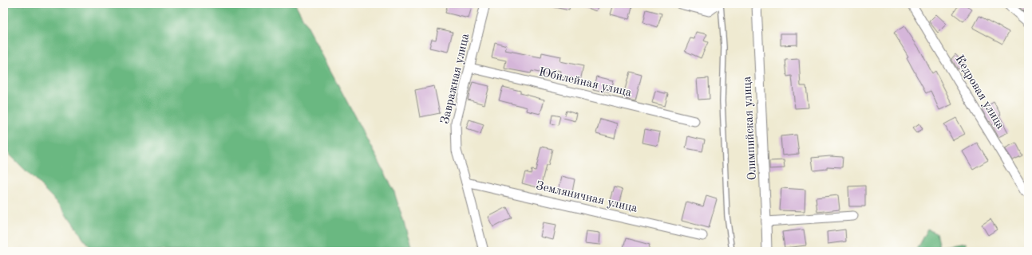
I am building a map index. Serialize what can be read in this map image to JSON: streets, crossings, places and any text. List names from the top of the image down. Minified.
{"streets":{"street":["Завражная улица","Юбилейная улица","Кедровая улица","Олимпийская улица","Земляничная улица"]},"crossings":[["Завражная улица","Юбилейная улица"],["Завражная улица","Земляничная улица"]]}
